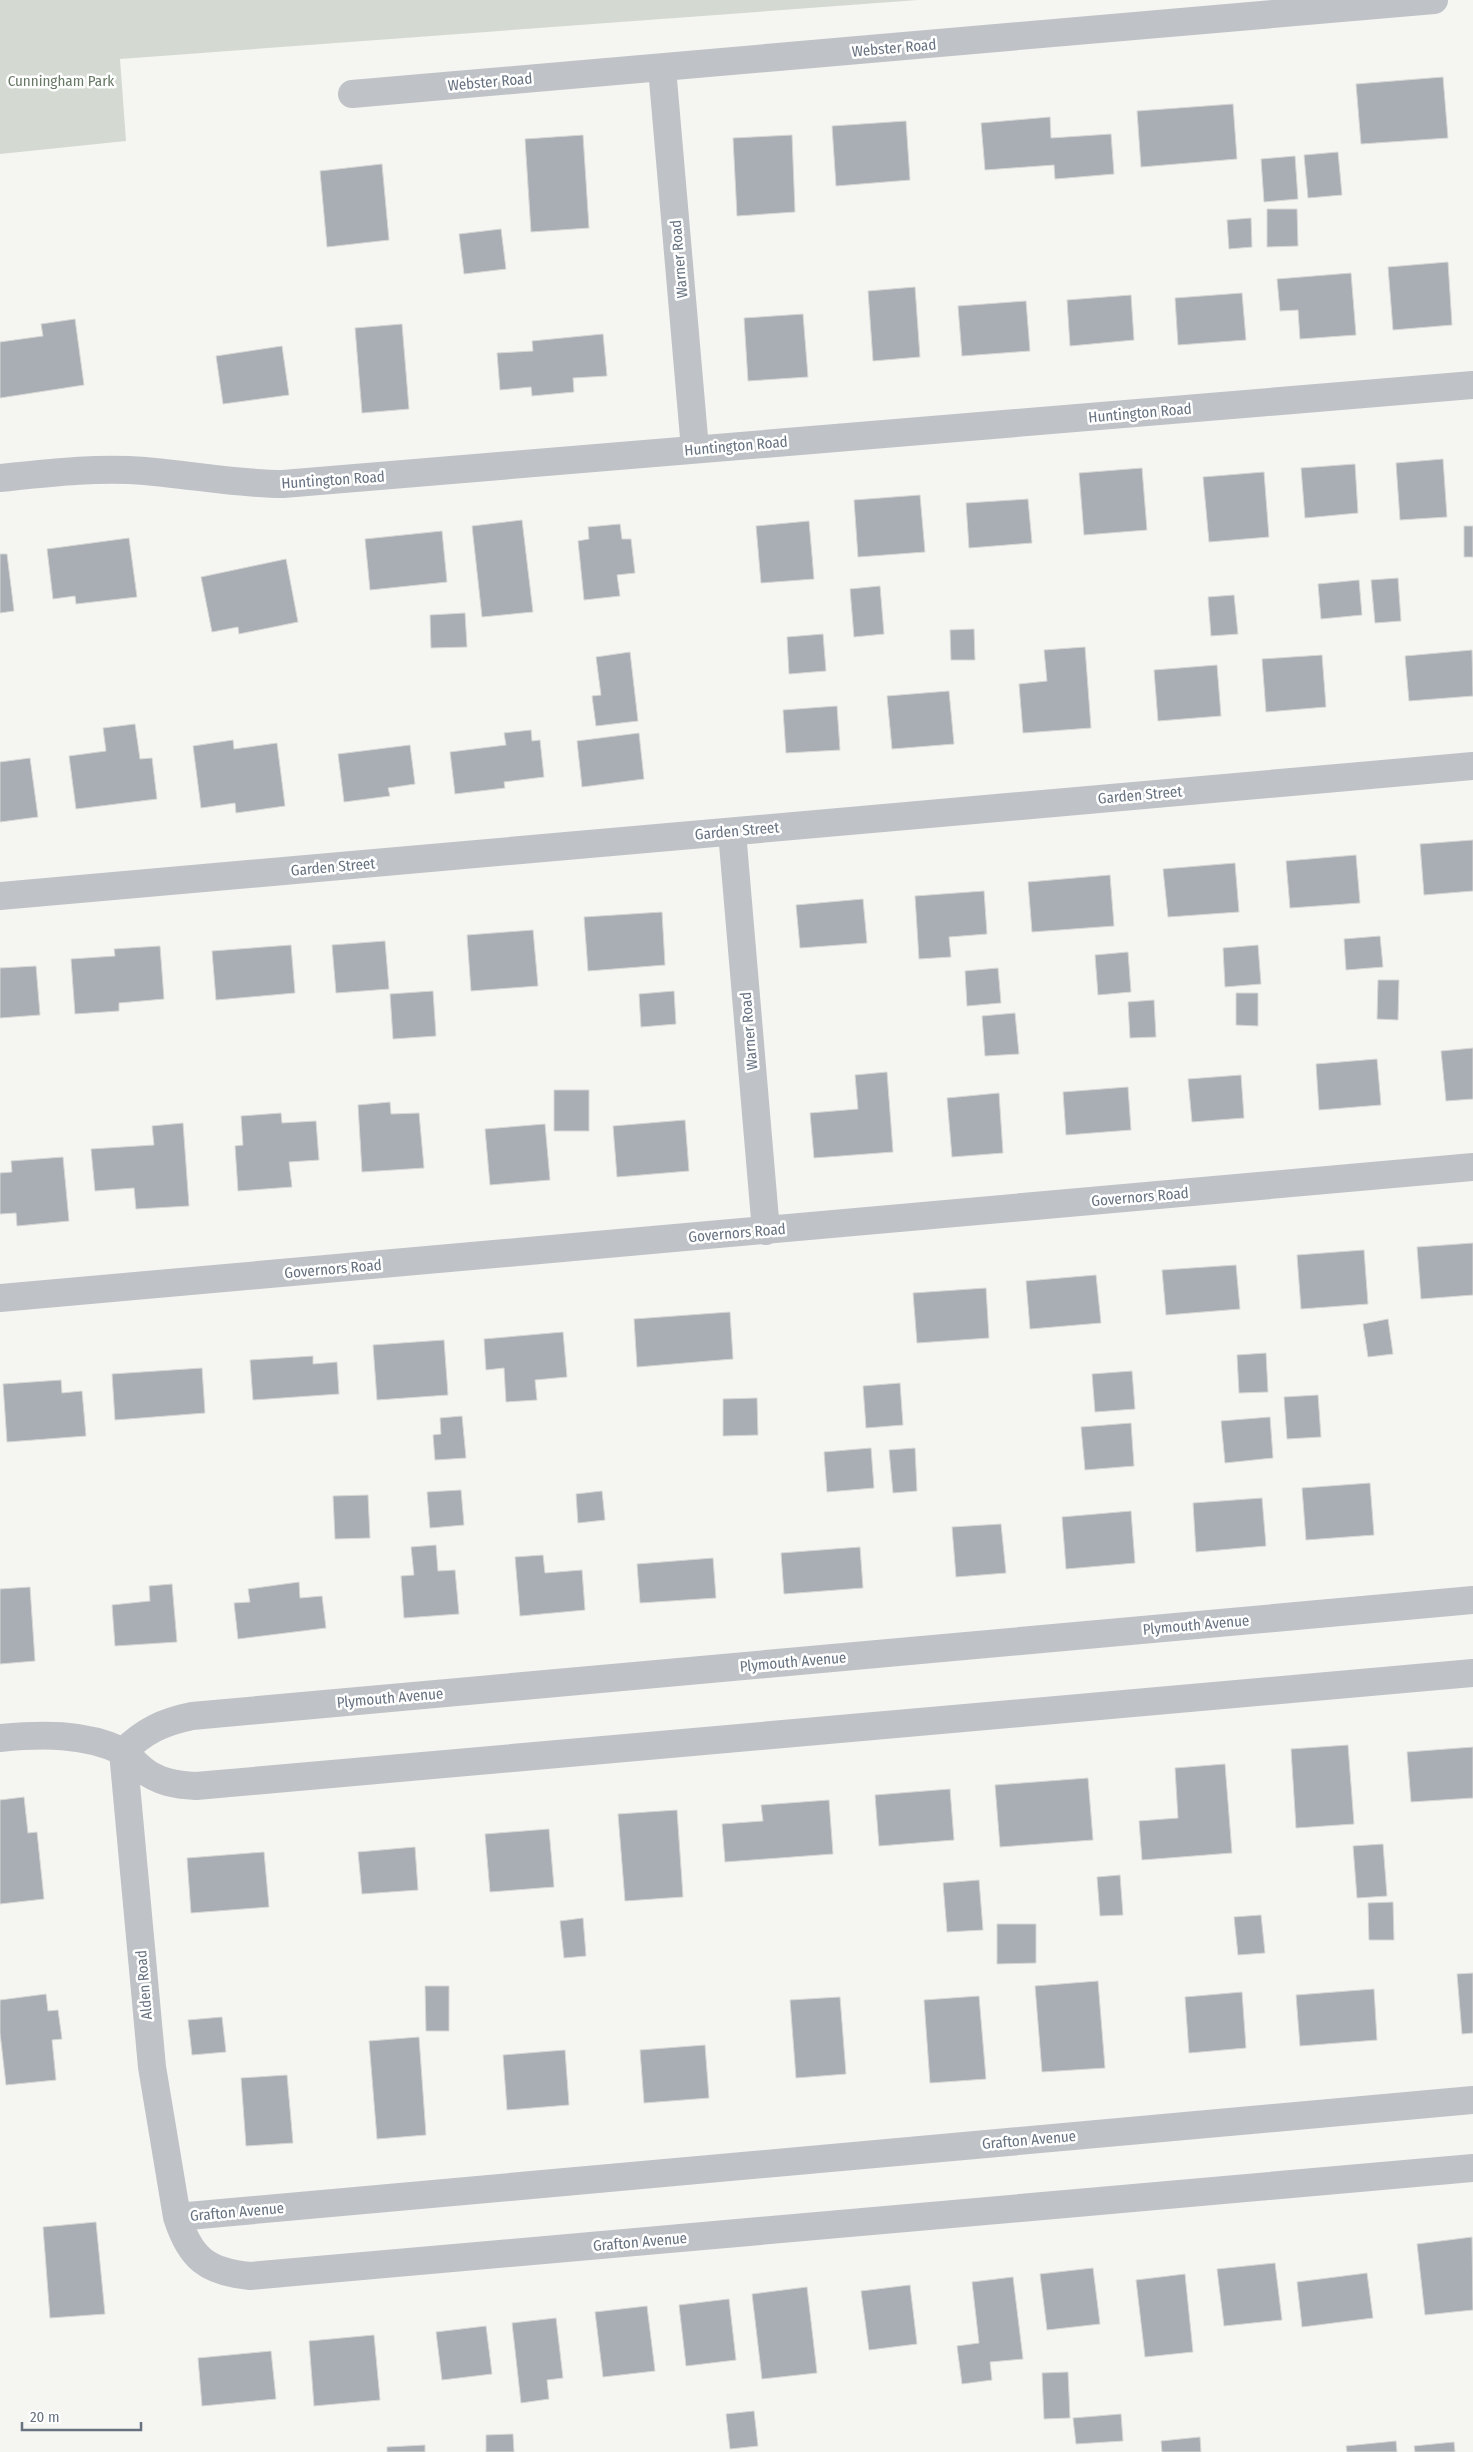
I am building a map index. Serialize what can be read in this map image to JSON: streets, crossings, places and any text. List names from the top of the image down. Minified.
{"streets":{"street":["Webster Road","Warner Road","Huntington Road","Garden Street","Governors Road","Plymouth Avenue","Alden Road","Grafton Avenue"]},"crossings":[["Webster Road","Warner Road"],["Warner Road","Huntington Road"],["Warner Road","Garden Street"],["Warner Road","Governors Road"],["Plymouth Avenue","Alden Road"],["Alden Road","Grafton Avenue"]],"parks":["Cunningham Park"],"scale_bar":"20 m"}
